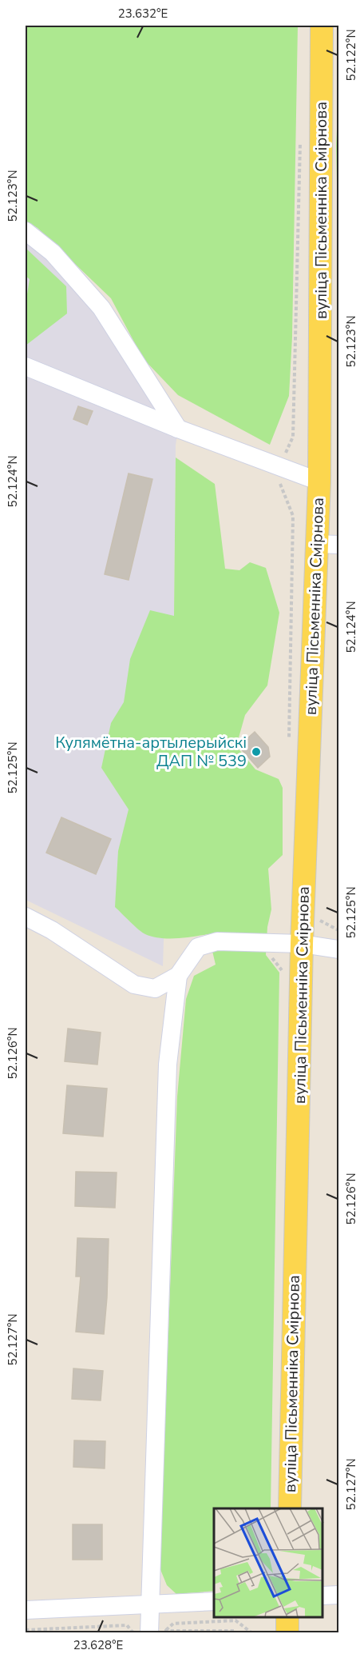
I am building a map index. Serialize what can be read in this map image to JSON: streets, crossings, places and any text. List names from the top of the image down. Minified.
{"streets":{"main road":["вуліца Пісьменніка Смірнова"]},"places":["Кулямётна-артылерыйскі ДАП № 539"],"coordinates":["23.632°E","52.122°N","52.123°N","52.124°N","52.125°N","52.126°N","52.127°N","23.628°E"]}
